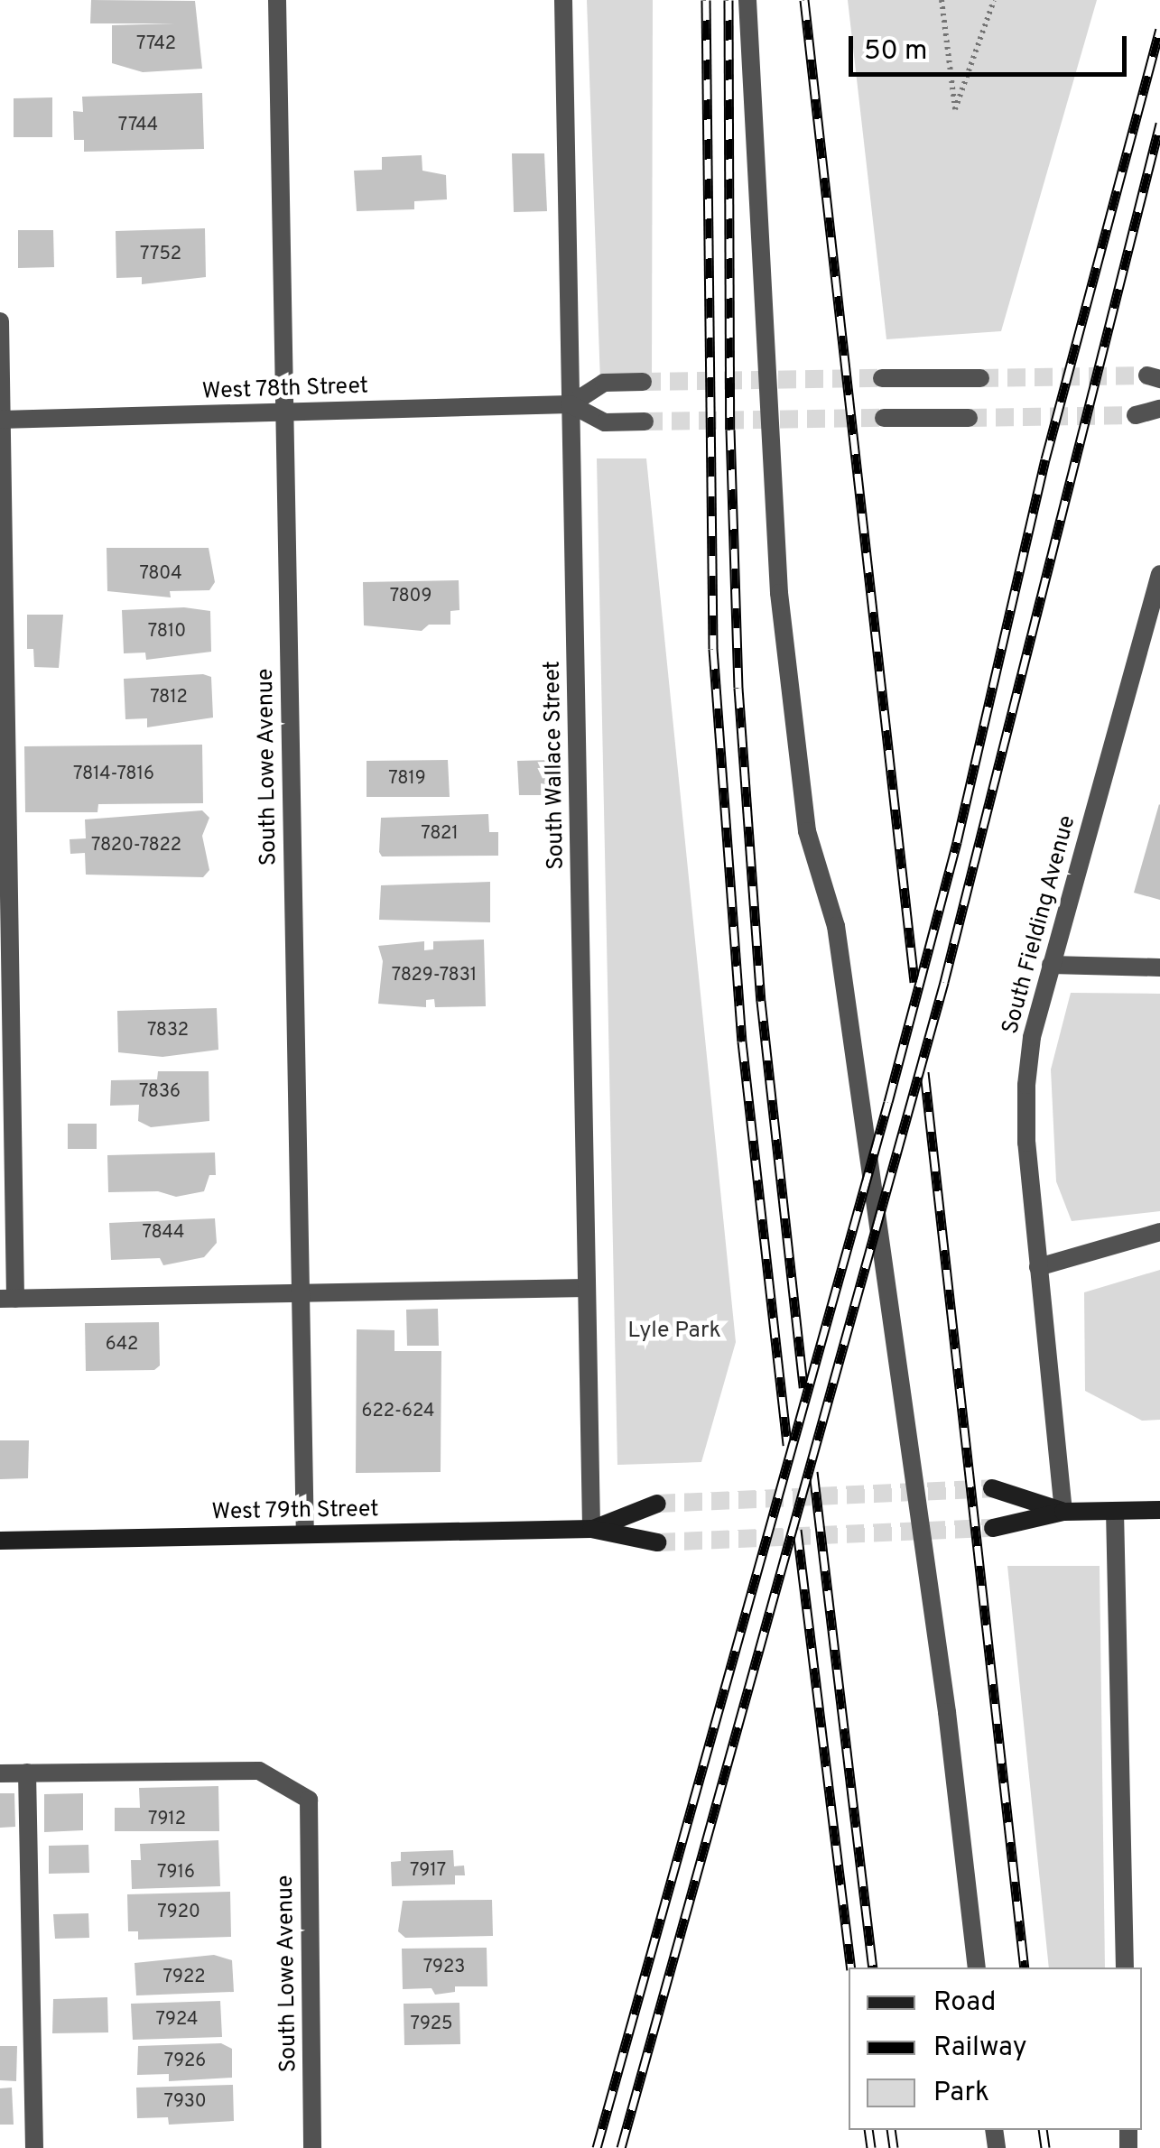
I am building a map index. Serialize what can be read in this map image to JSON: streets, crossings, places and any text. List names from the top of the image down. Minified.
{"streets":{"main road":["West 79th Street"],"street":["West 78th Street","South Wallace Street","South Lowe Avenue","South Fielding Avenue"]},"crossings":[["West 78th Street","South Wallace Street"],["West 78th Street","South Lowe Avenue"],["South Wallace Street","West 79th Street"],["South Lowe Avenue","West 79th Street"]],"parks":["Lyle Park"],"house_numbers":["7742","7744","7752","7804","7809","7810","7812","7814-7816","7819","7821","7820-7822","7829-7831","7832","7836","7844","642","622-624","7912","7917","7916","7920","7923","7922","7924","7925","7926","7930"],"legend":["Road","Railway","Park"],"scale_bar":"50 m"}
